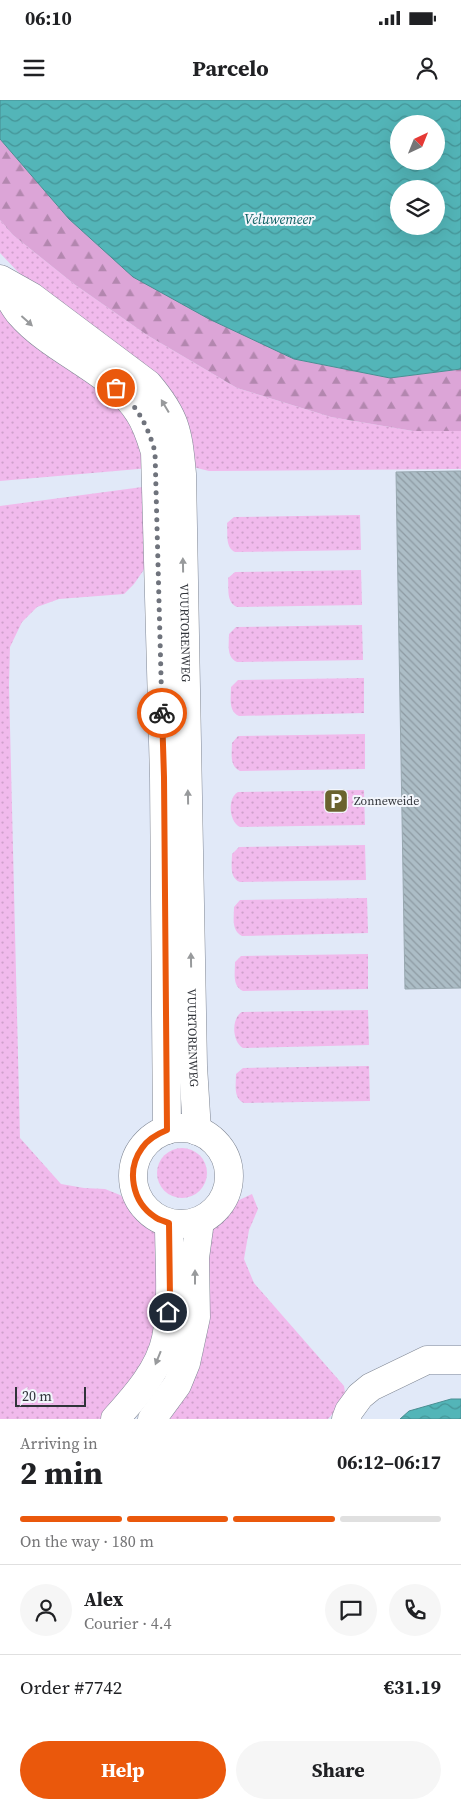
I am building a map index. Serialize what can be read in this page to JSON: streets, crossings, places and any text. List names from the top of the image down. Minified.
{"streets":{"street":["VUURTORENWEG"]},"water":["Veluwemeer"],"places":{"parking":["Zonneweide"]},"scale_bar":"20 m","north":"top right","page":{"status":"06:10","header":"Parcelo","scale":"20 m","heading":["2 min","Arriving in","06:12–06:17"],"panel":["Alex","Courier · 4.4","Order #7742","€31.19"],"bar":"On the way · 180 m","buttons":["Help","Share"]}}
